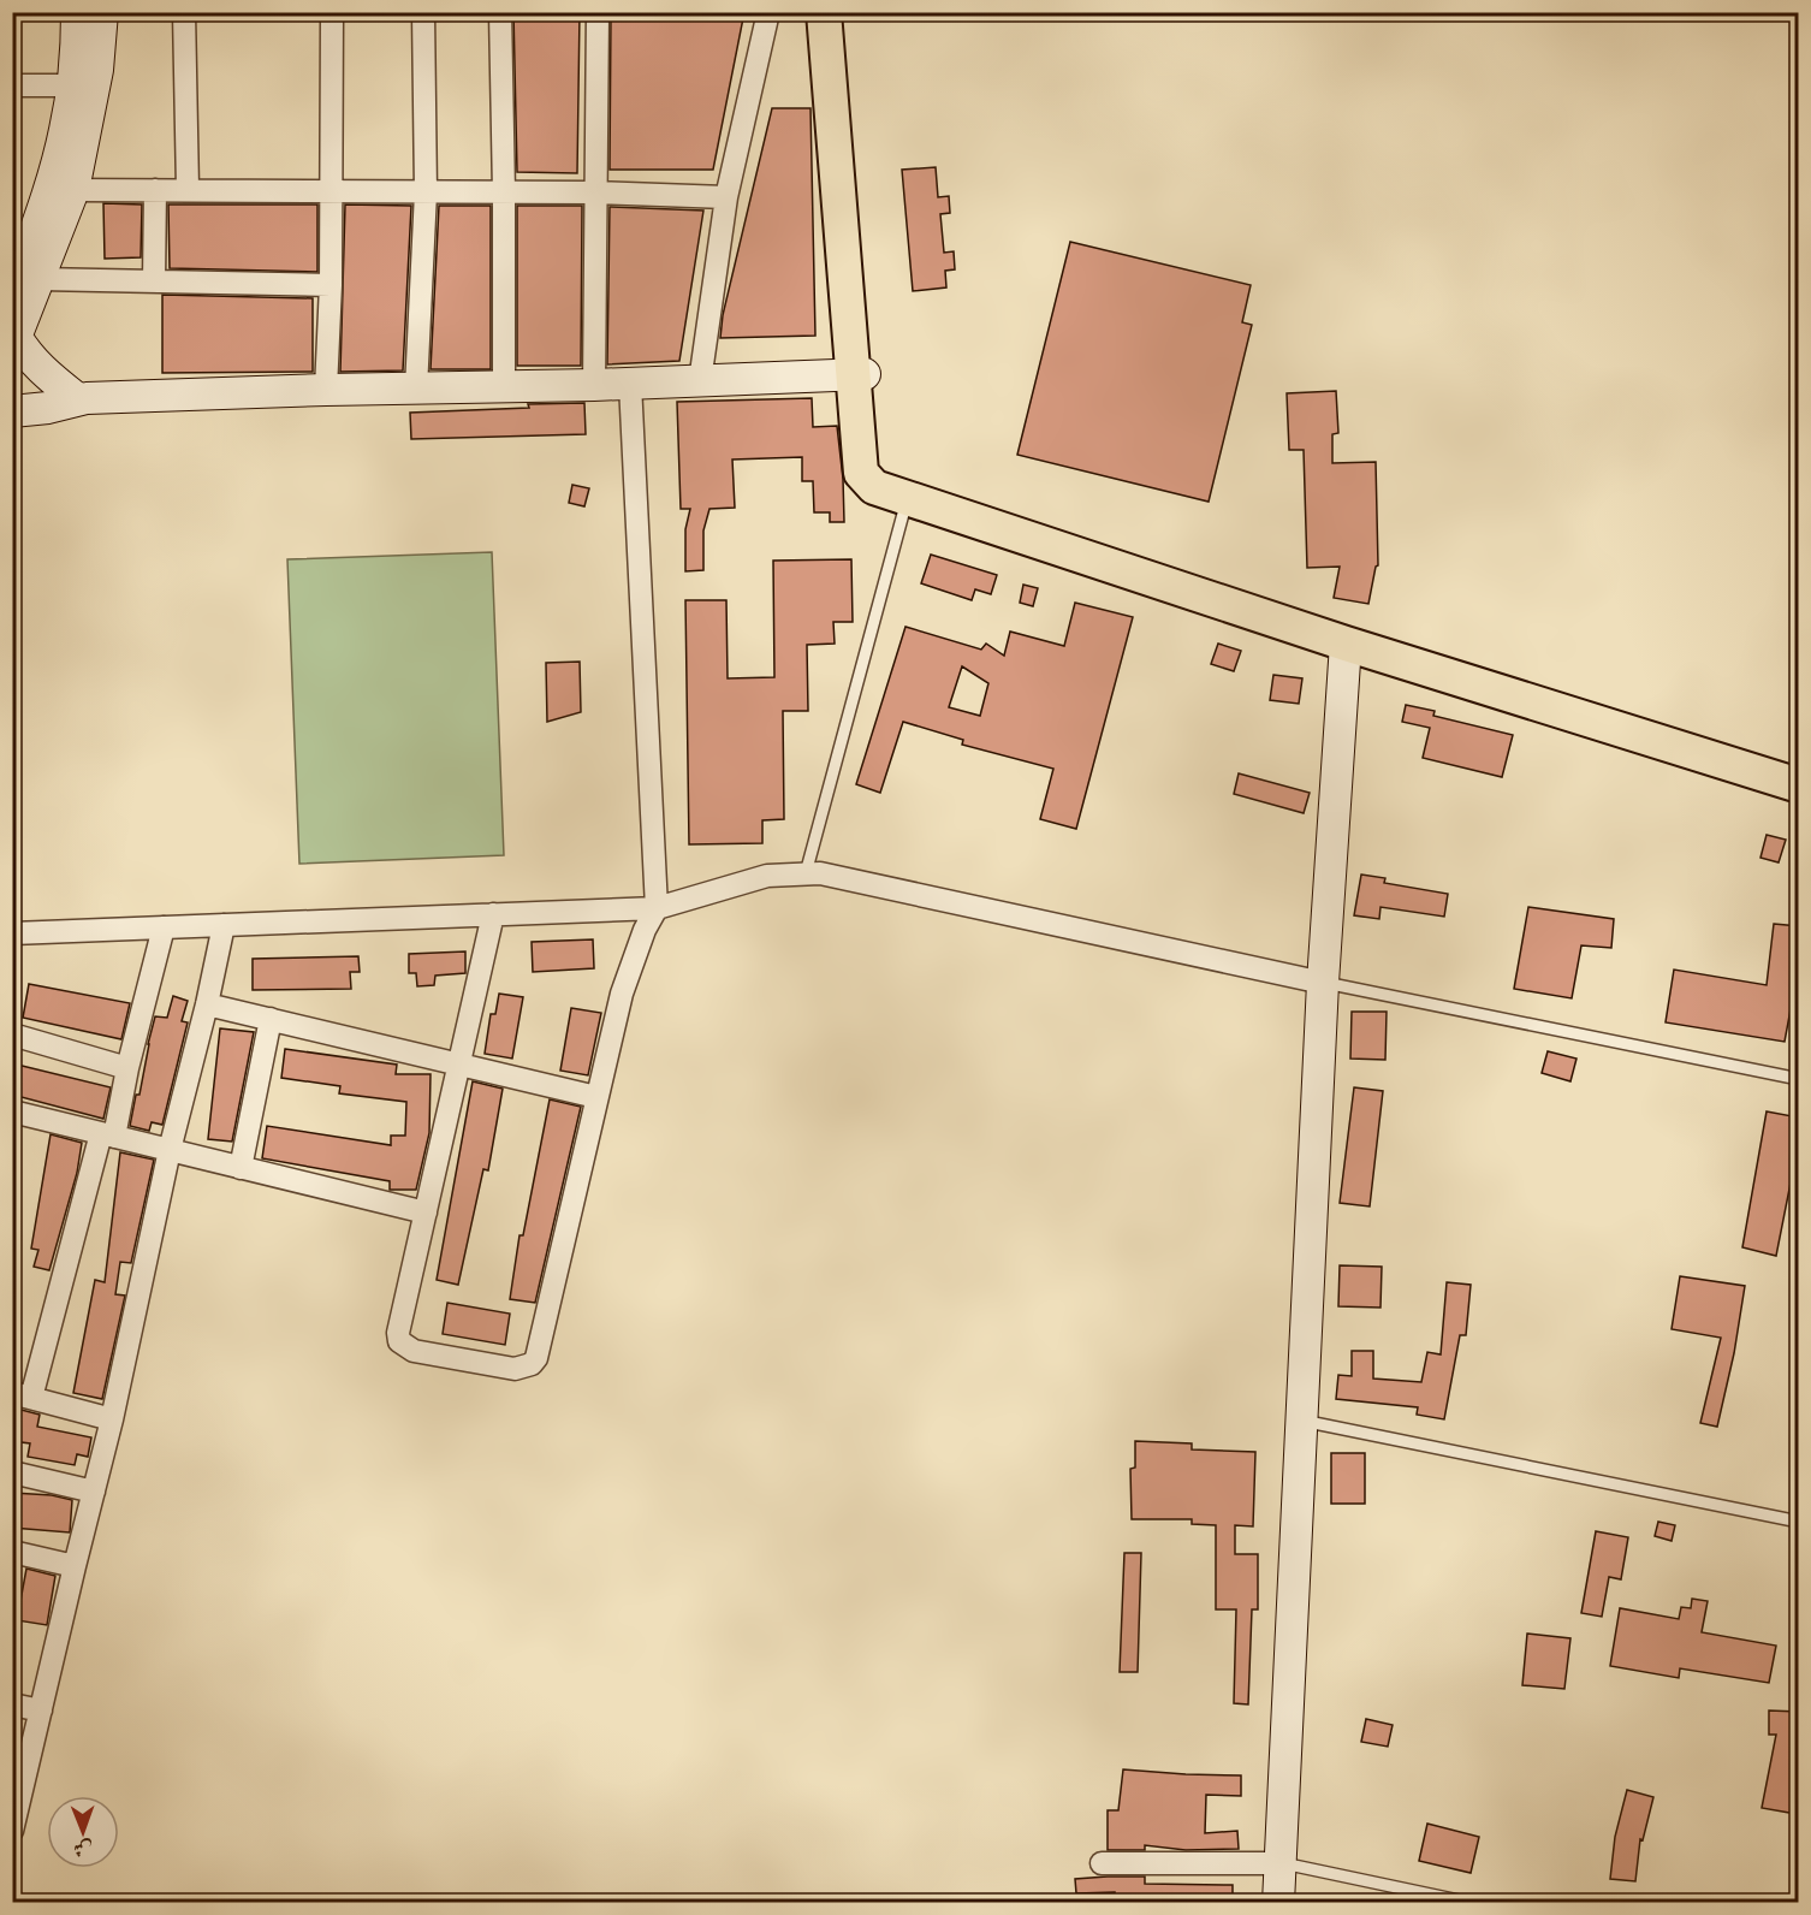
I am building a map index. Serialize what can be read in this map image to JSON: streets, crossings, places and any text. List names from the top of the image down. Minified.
{"north":"bottom"}
